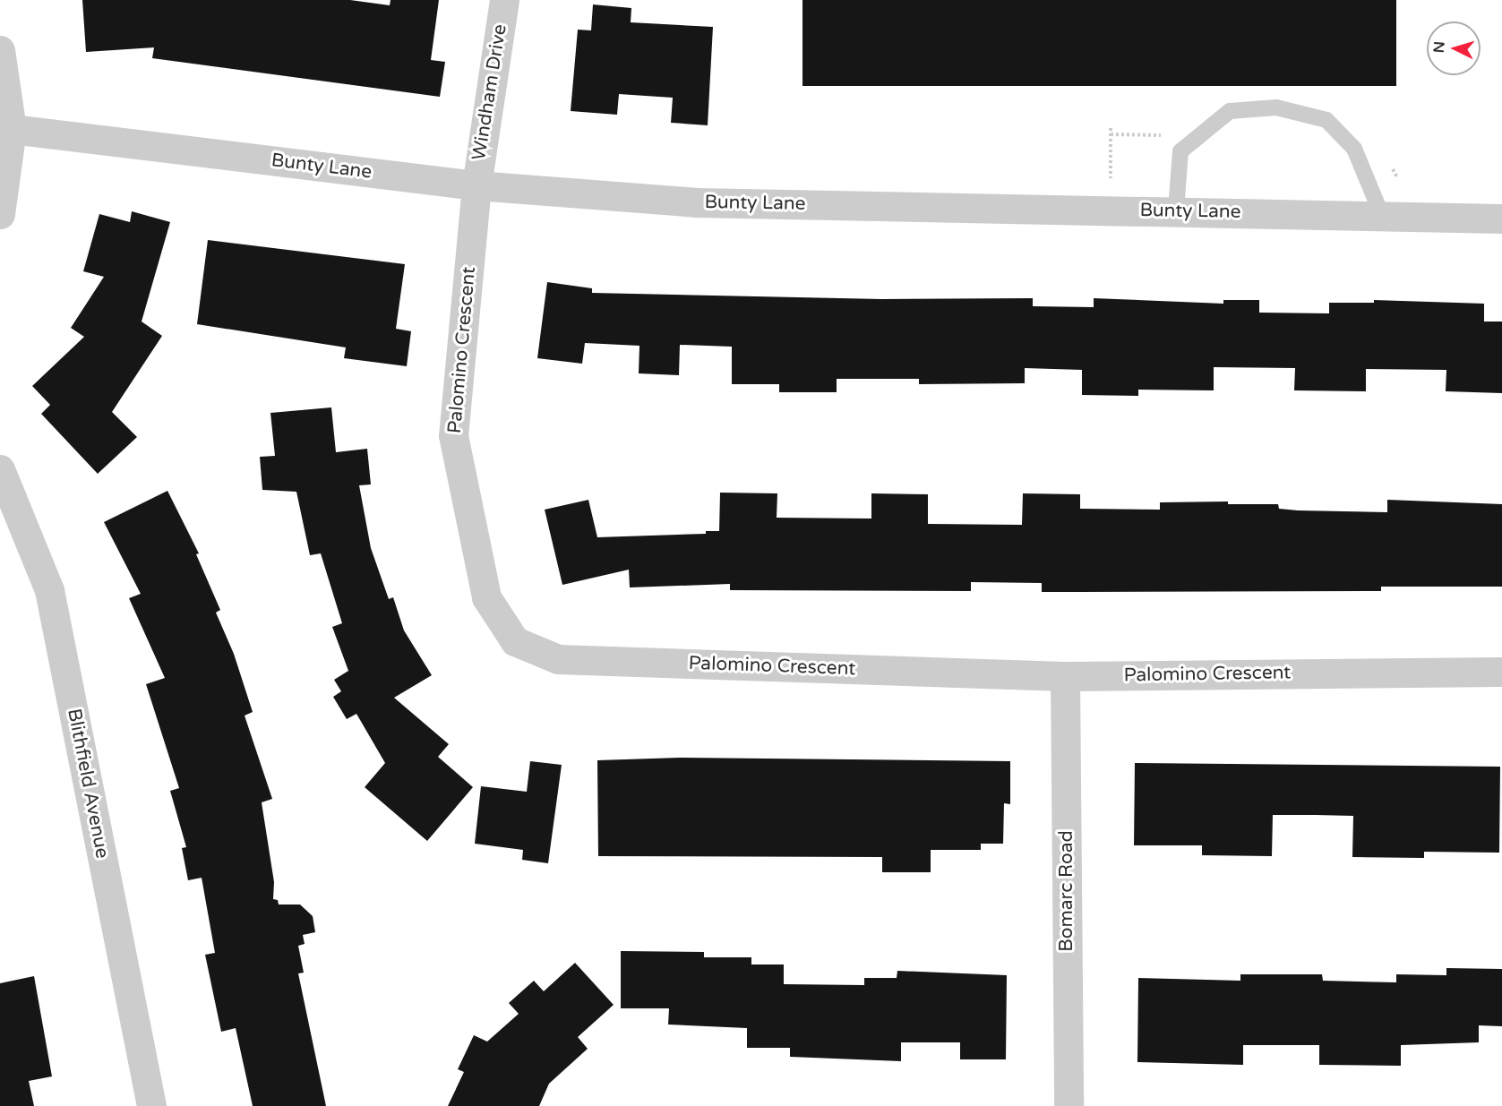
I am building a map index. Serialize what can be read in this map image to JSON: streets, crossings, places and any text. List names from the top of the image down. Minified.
{"streets":{"street":["Windham Drive","Bunty Lane","Palomino Crescent","Blithfield Avenue","Bomarc Road"]},"crossings":[["Windham Drive","Bunty Lane"],["Windham Drive","Palomino Crescent"],["Bunty Lane","Palomino Crescent"],["Palomino Crescent","Bomarc Road"]],"north":"left"}
